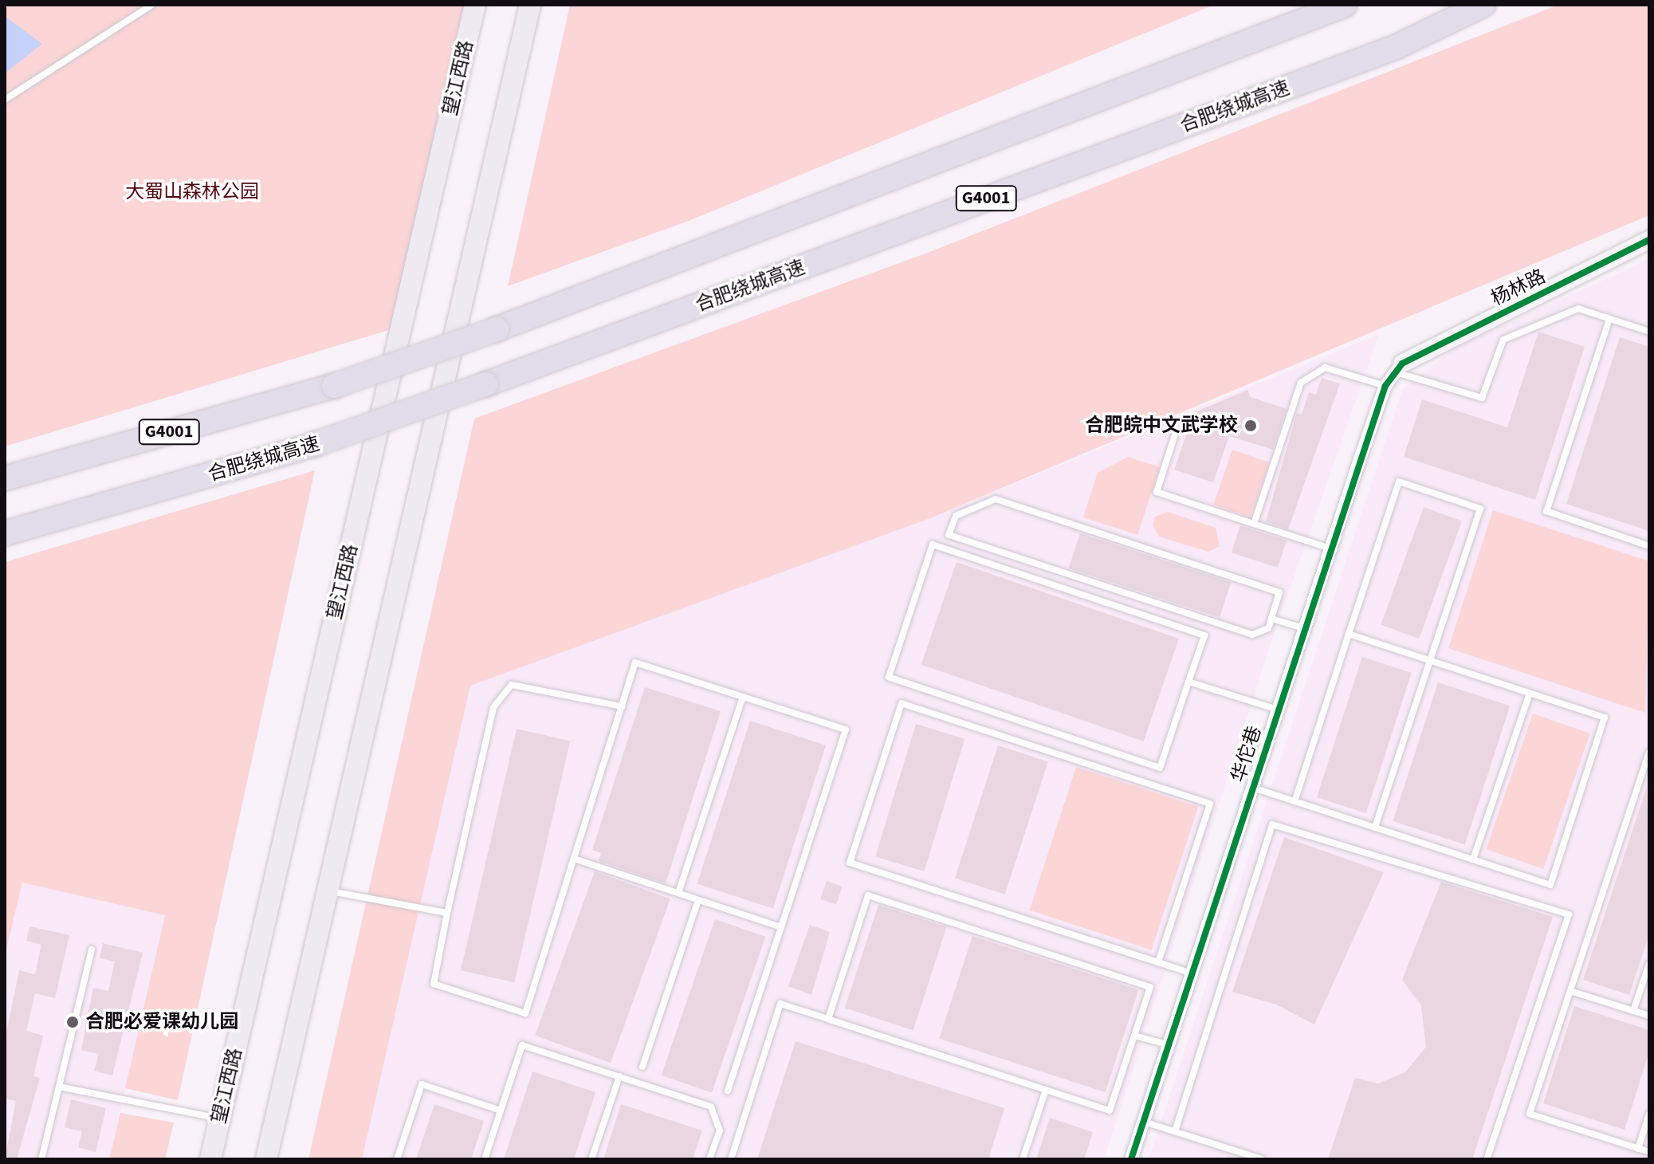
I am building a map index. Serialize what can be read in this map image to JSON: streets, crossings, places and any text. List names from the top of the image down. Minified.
{"streets":{"highway":["合肥绕城高速","G4001"],"main road":["望江西路"],"street":["杨林路","华佗巷"]},"crossings":[["杨林路","华佗巷"]],"parks":["大蜀山森林公园"],"places":["合肥皖中文武学校","合肥必爱课幼儿园"]}
